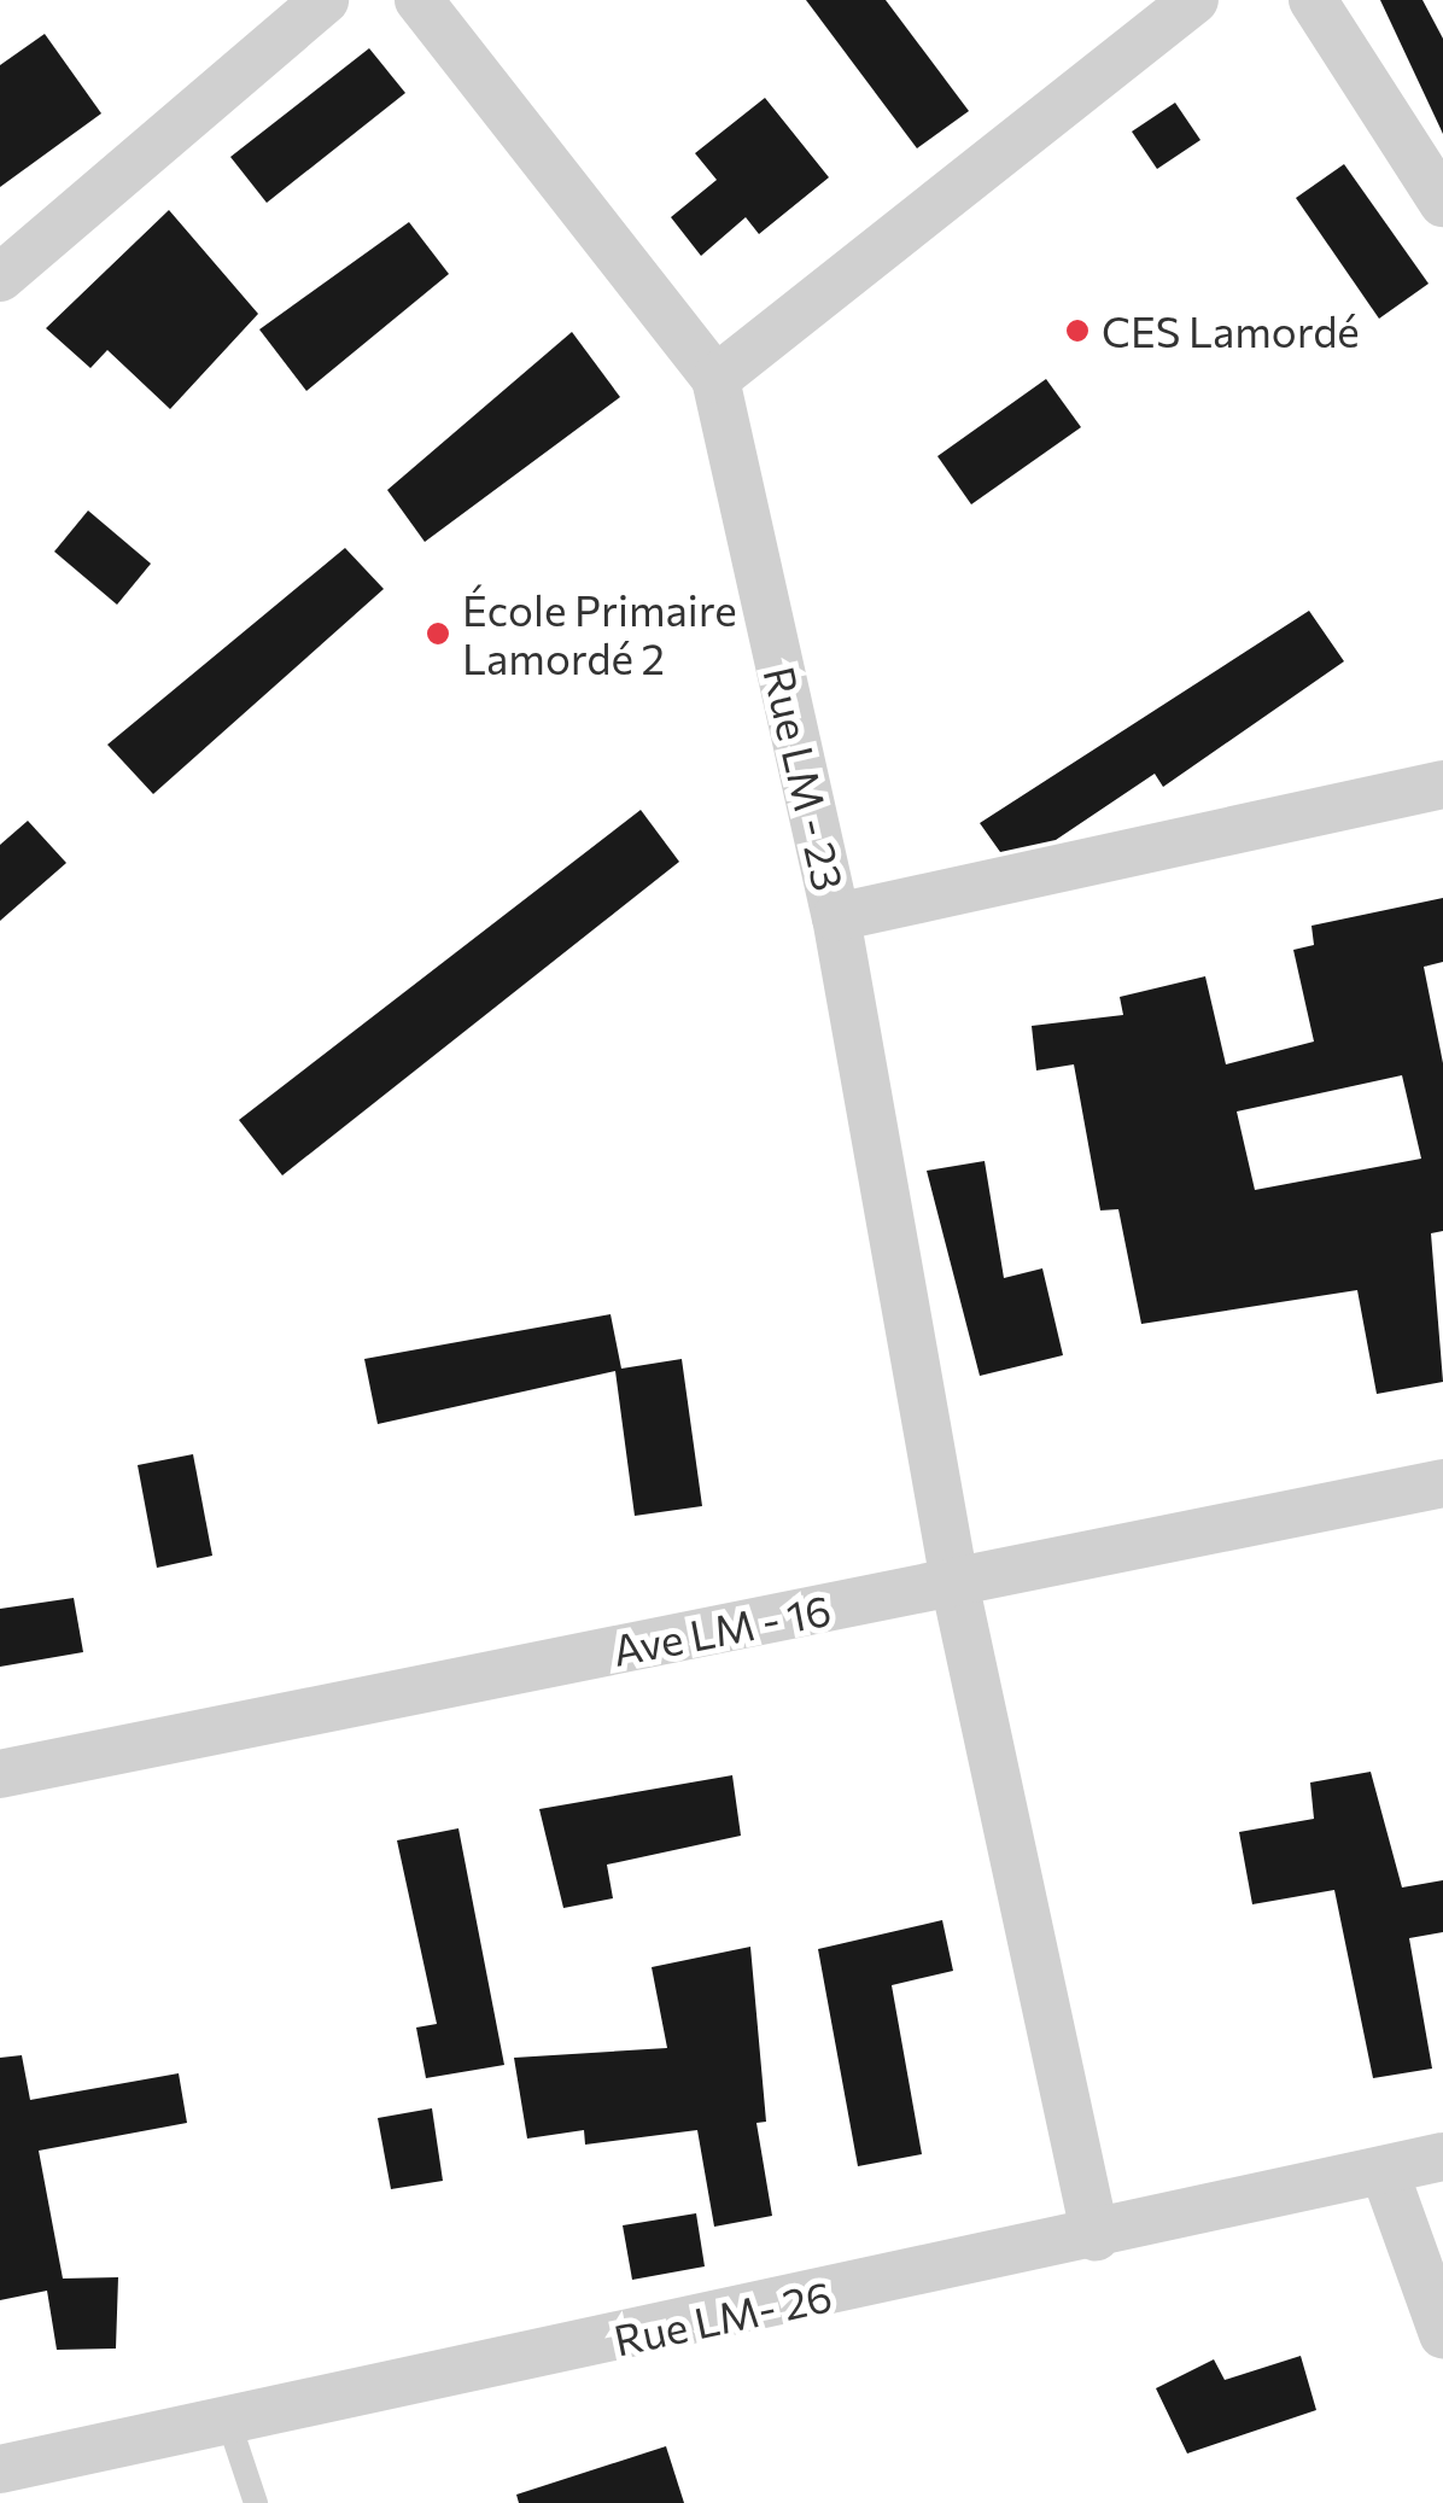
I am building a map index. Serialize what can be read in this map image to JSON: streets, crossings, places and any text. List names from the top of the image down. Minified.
{"streets":{"street":["Rue LM - 23","Ave LM - 16","Rue LM- 26"]},"crossings":[["Rue LM - 23","Ave LM - 16"],["Rue LM - 23","Rue LM- 26"]],"places":["CES Lamordé","École Primaire Lamordé 2"]}
